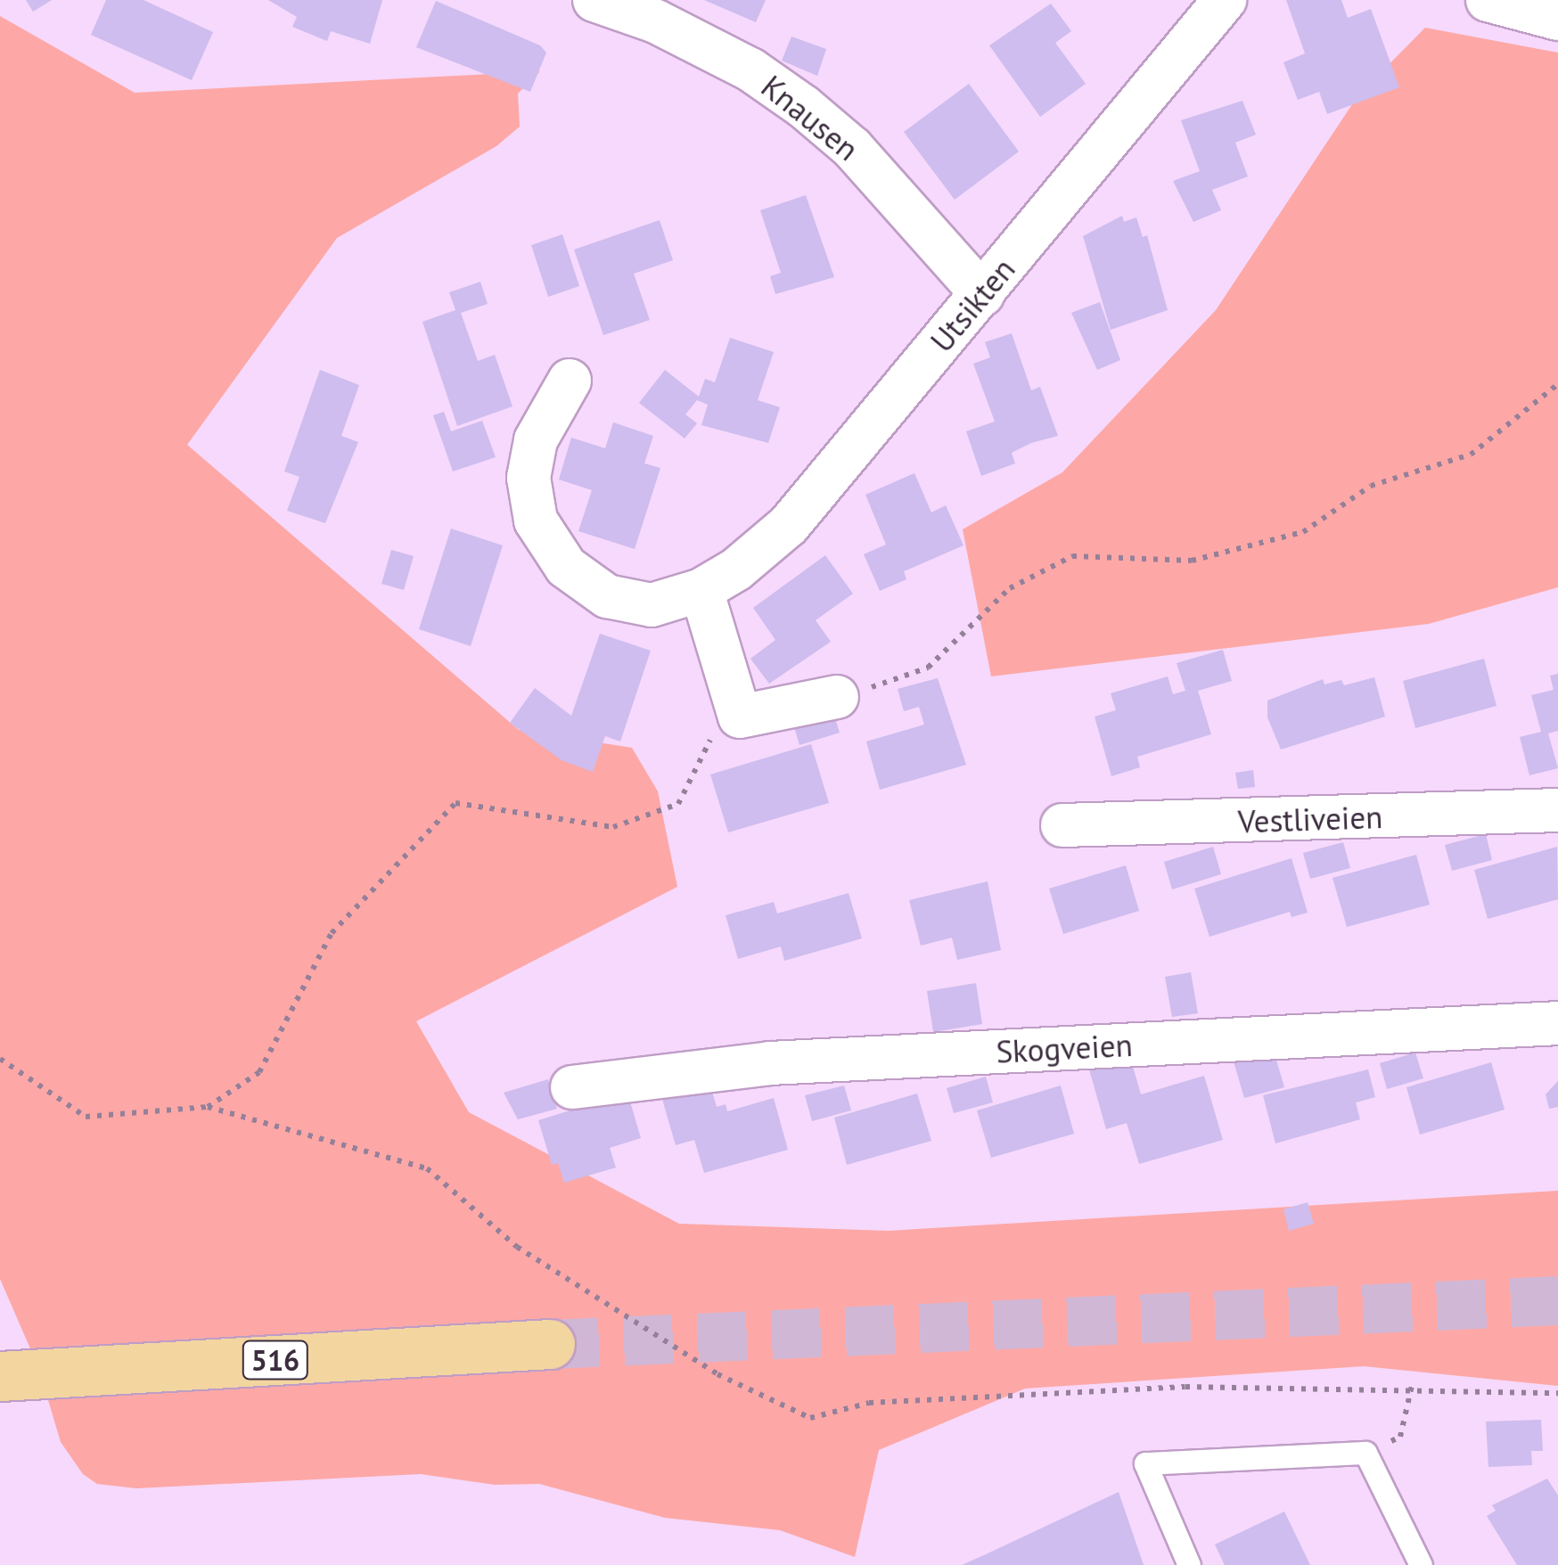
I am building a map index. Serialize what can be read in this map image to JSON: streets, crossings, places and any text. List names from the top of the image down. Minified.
{"streets":{"main road":["516"],"street":["Knausen","Utsikten","Vestliveien","Skogveien"]},"crossings":[["Knausen","Utsikten"]]}
